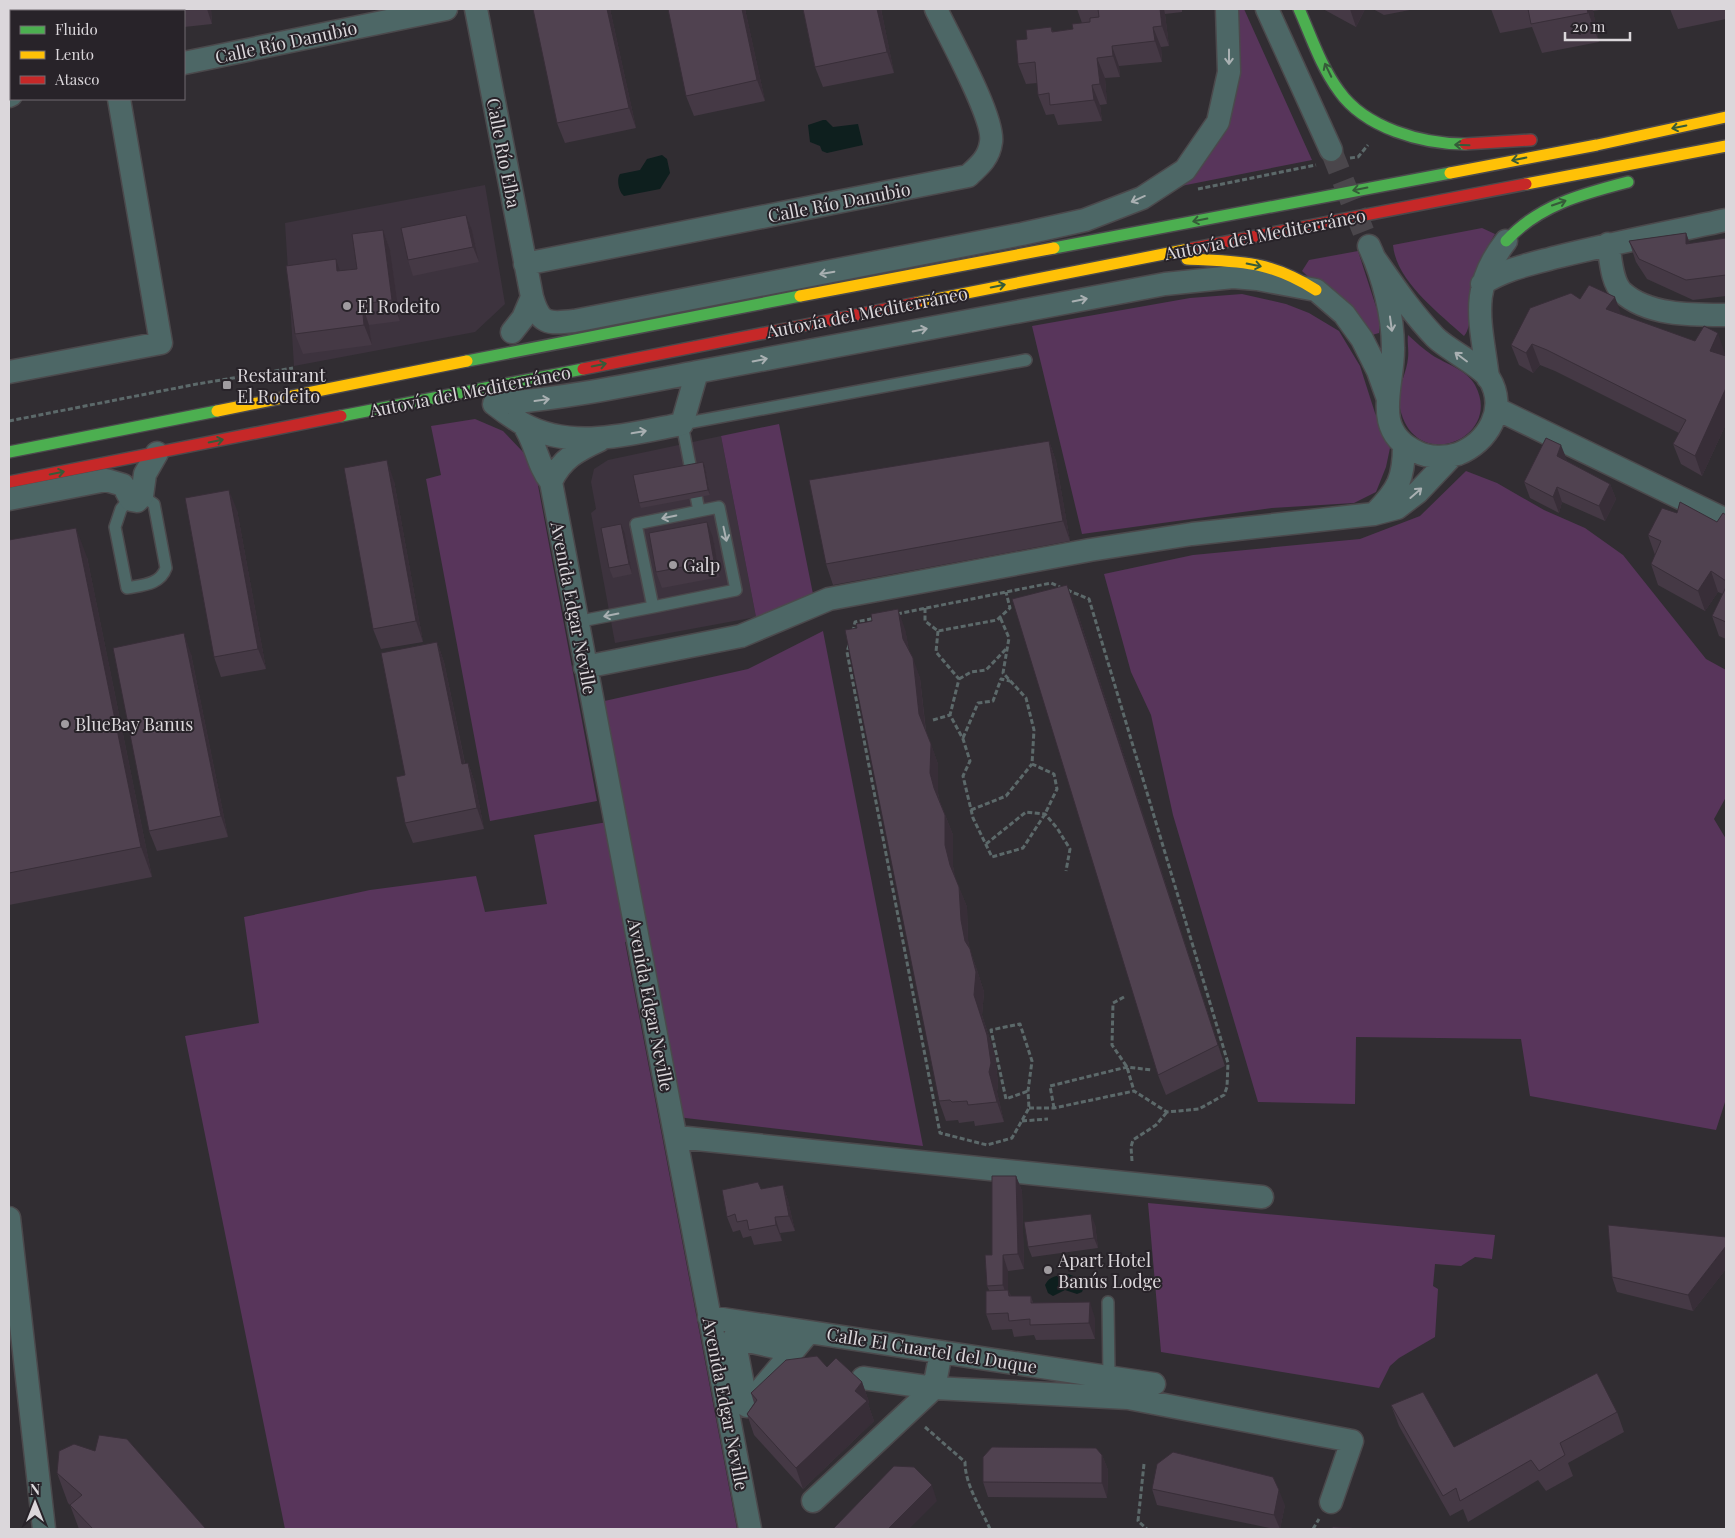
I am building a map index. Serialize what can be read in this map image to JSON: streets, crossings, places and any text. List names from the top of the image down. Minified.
{"streets":{"highway":["Autovía del Mediterráneo"],"street":["Calle Río Danubio","Calle Río Elba","Avenida Edgar Neville","Calle El Cuartel del Duque"]},"crossings":[["Calle Río Danubio","Calle Río Elba"],["Avenida Edgar Neville","Calle El Cuartel del Duque"]],"places":{"other":["El Rodeito","Galp","BlueBay Banus","Apart Hotel Banús Lodge"],"transit":["Restaurant El Rodeito"]},"legend":["Fluido","Lento","Atasco"],"scale_bar":"20 m","north":"top"}
